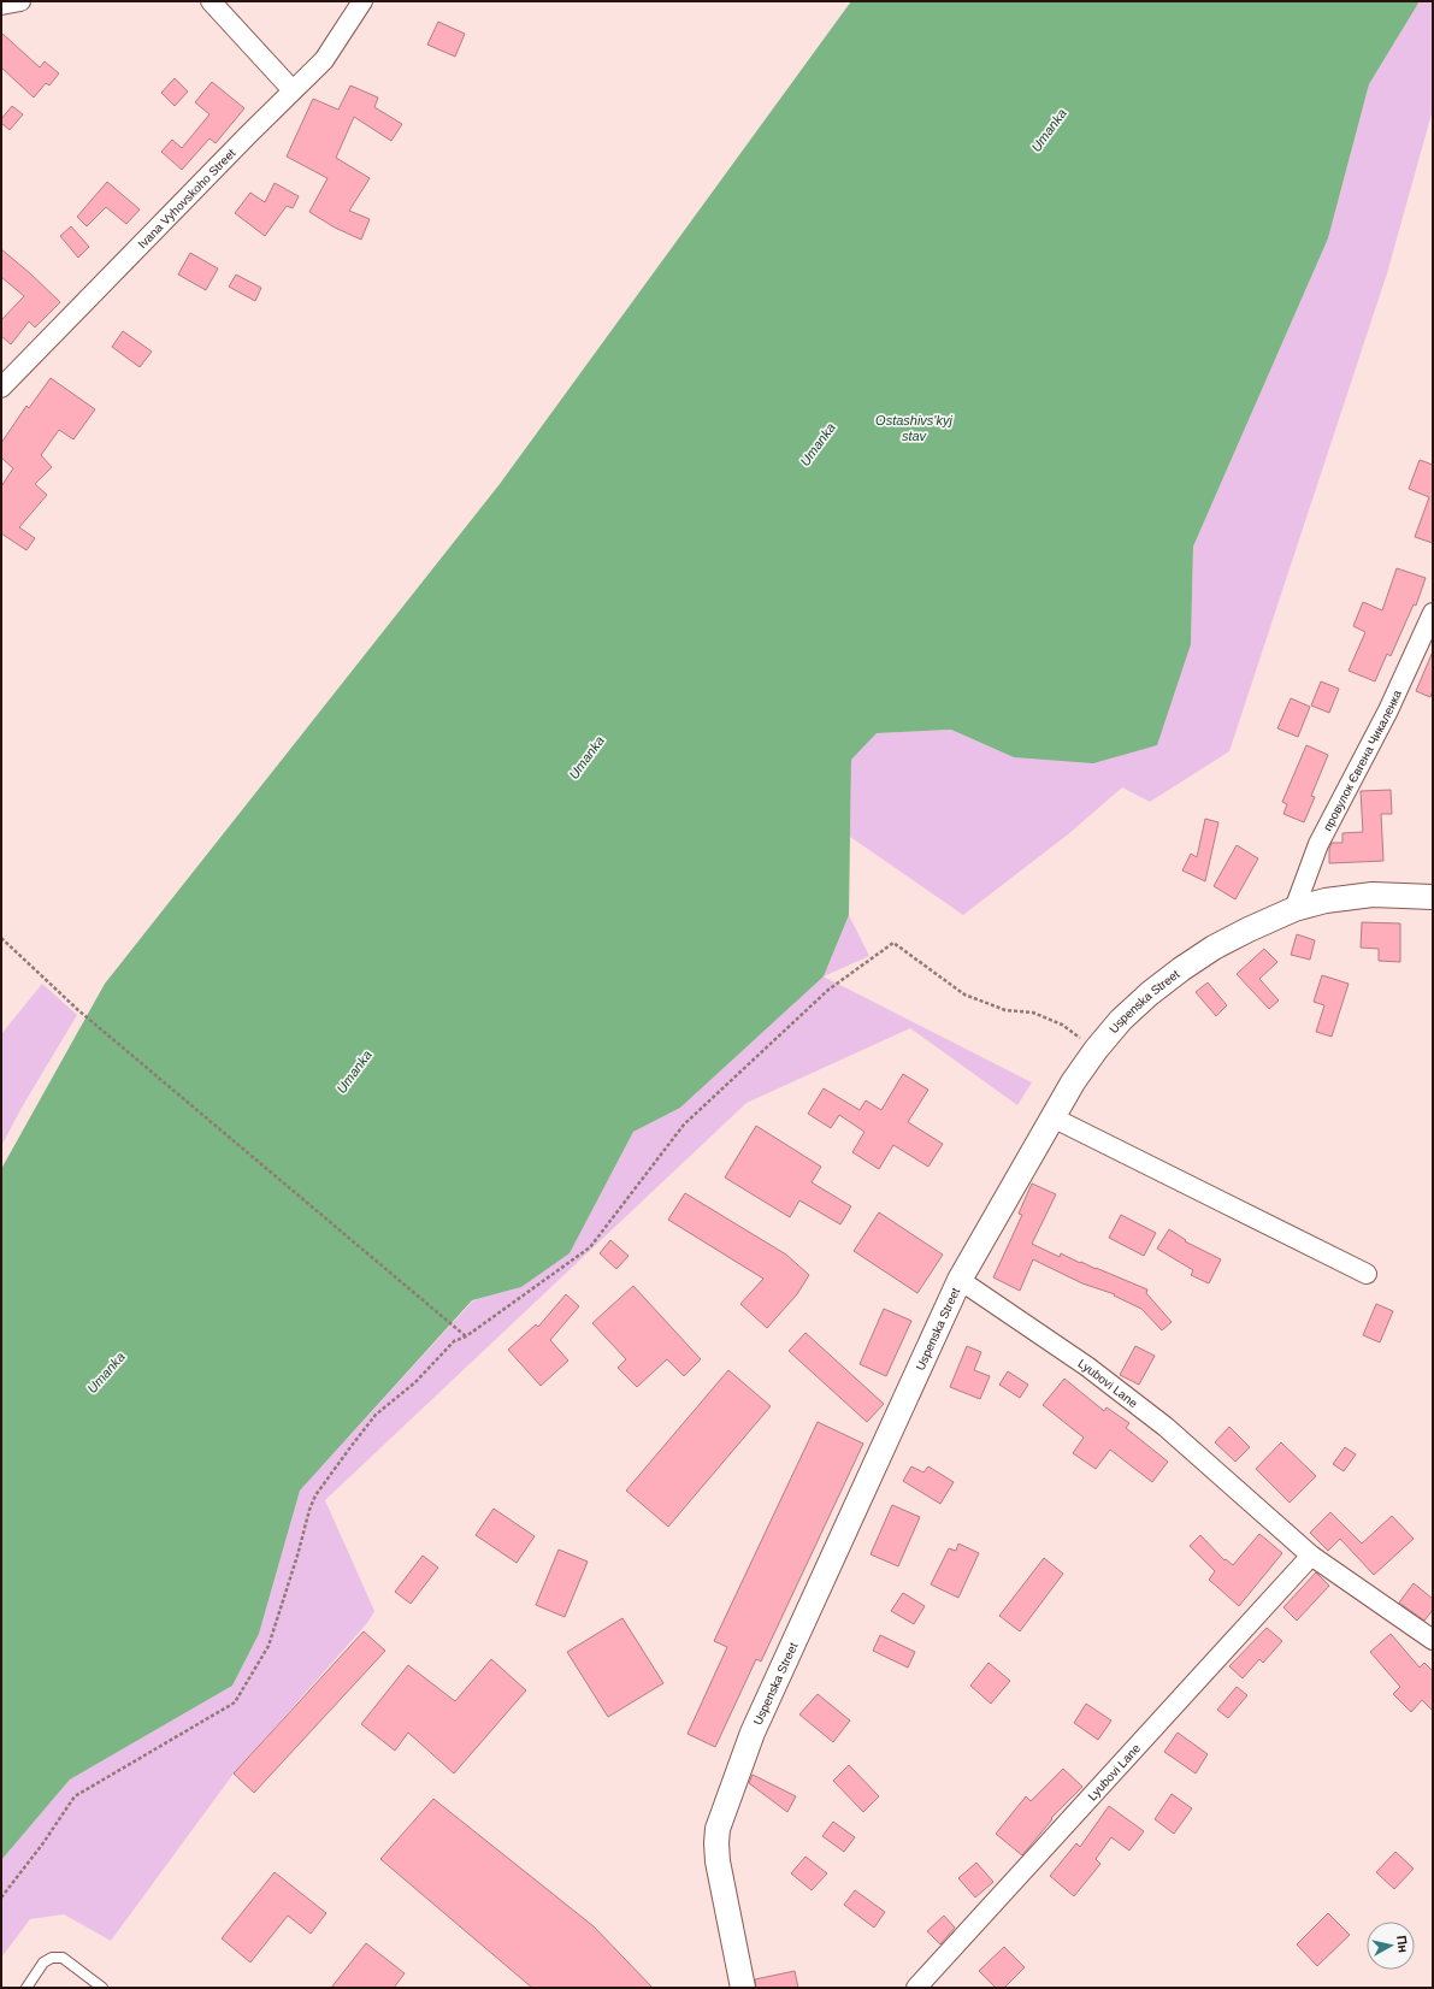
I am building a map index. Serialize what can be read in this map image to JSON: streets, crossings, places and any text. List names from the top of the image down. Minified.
{"streets":{"street":["Ivana Vyhovskoho Street","провулок Євгена Чикаленка","Uspenska Street","Lyubovi Lane"]},"crossings":[["провулок Євгена Чикаленка","Uspenska Street"],["Uspenska Street","Lyubovi Lane"]],"water":["Umanka","Ostashivs'kyj stav"],"north":"right"}
